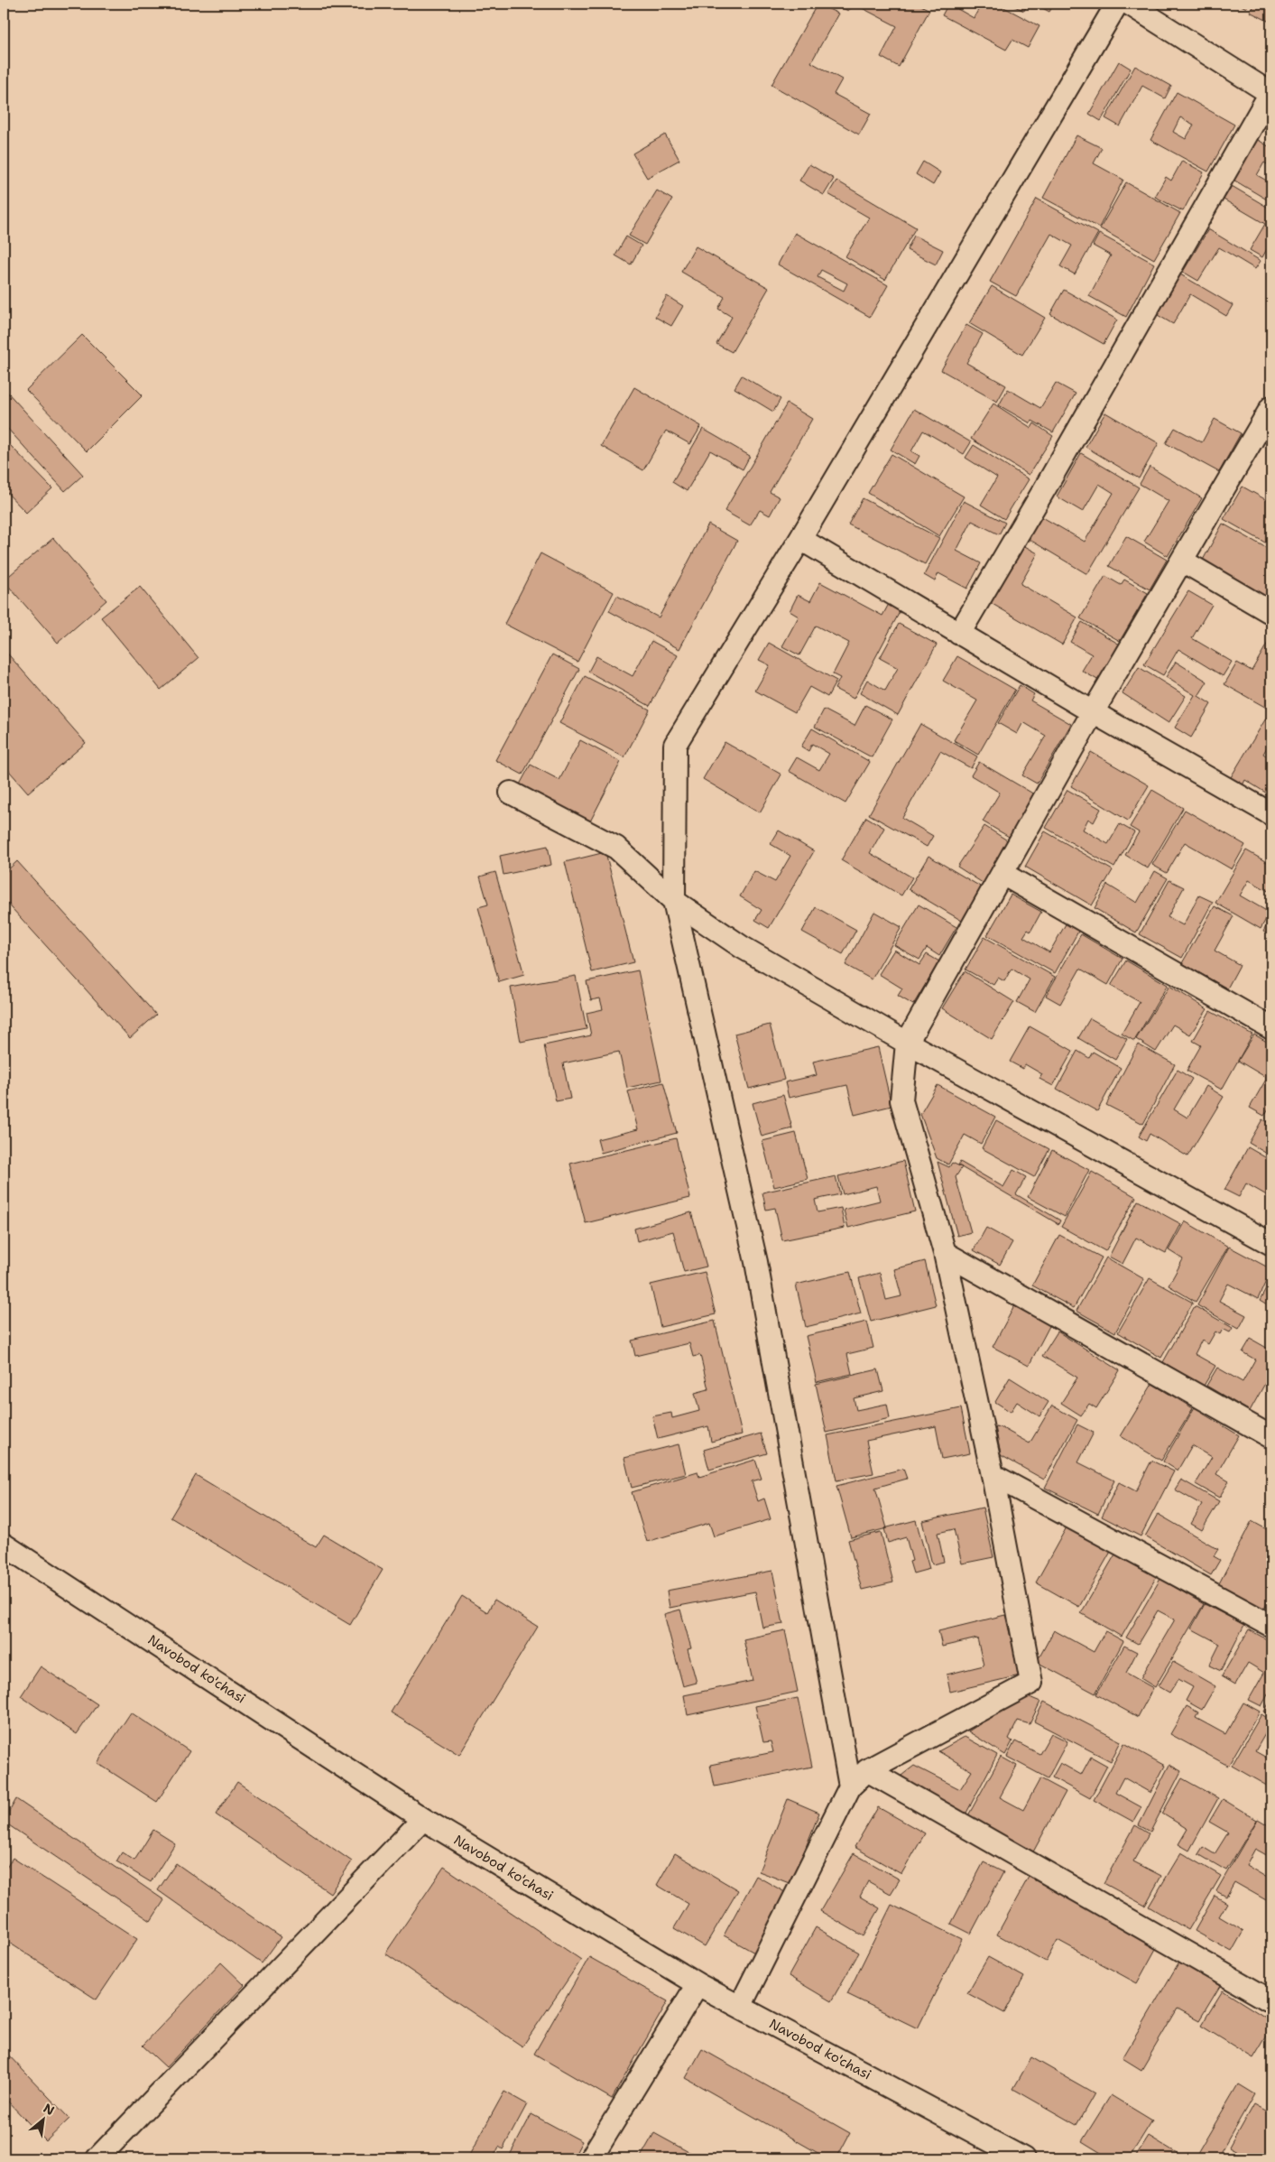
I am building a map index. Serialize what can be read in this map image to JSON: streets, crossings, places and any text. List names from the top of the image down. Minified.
{"streets":{"street":["Navobod ko'chasi"]},"north":"top right"}
